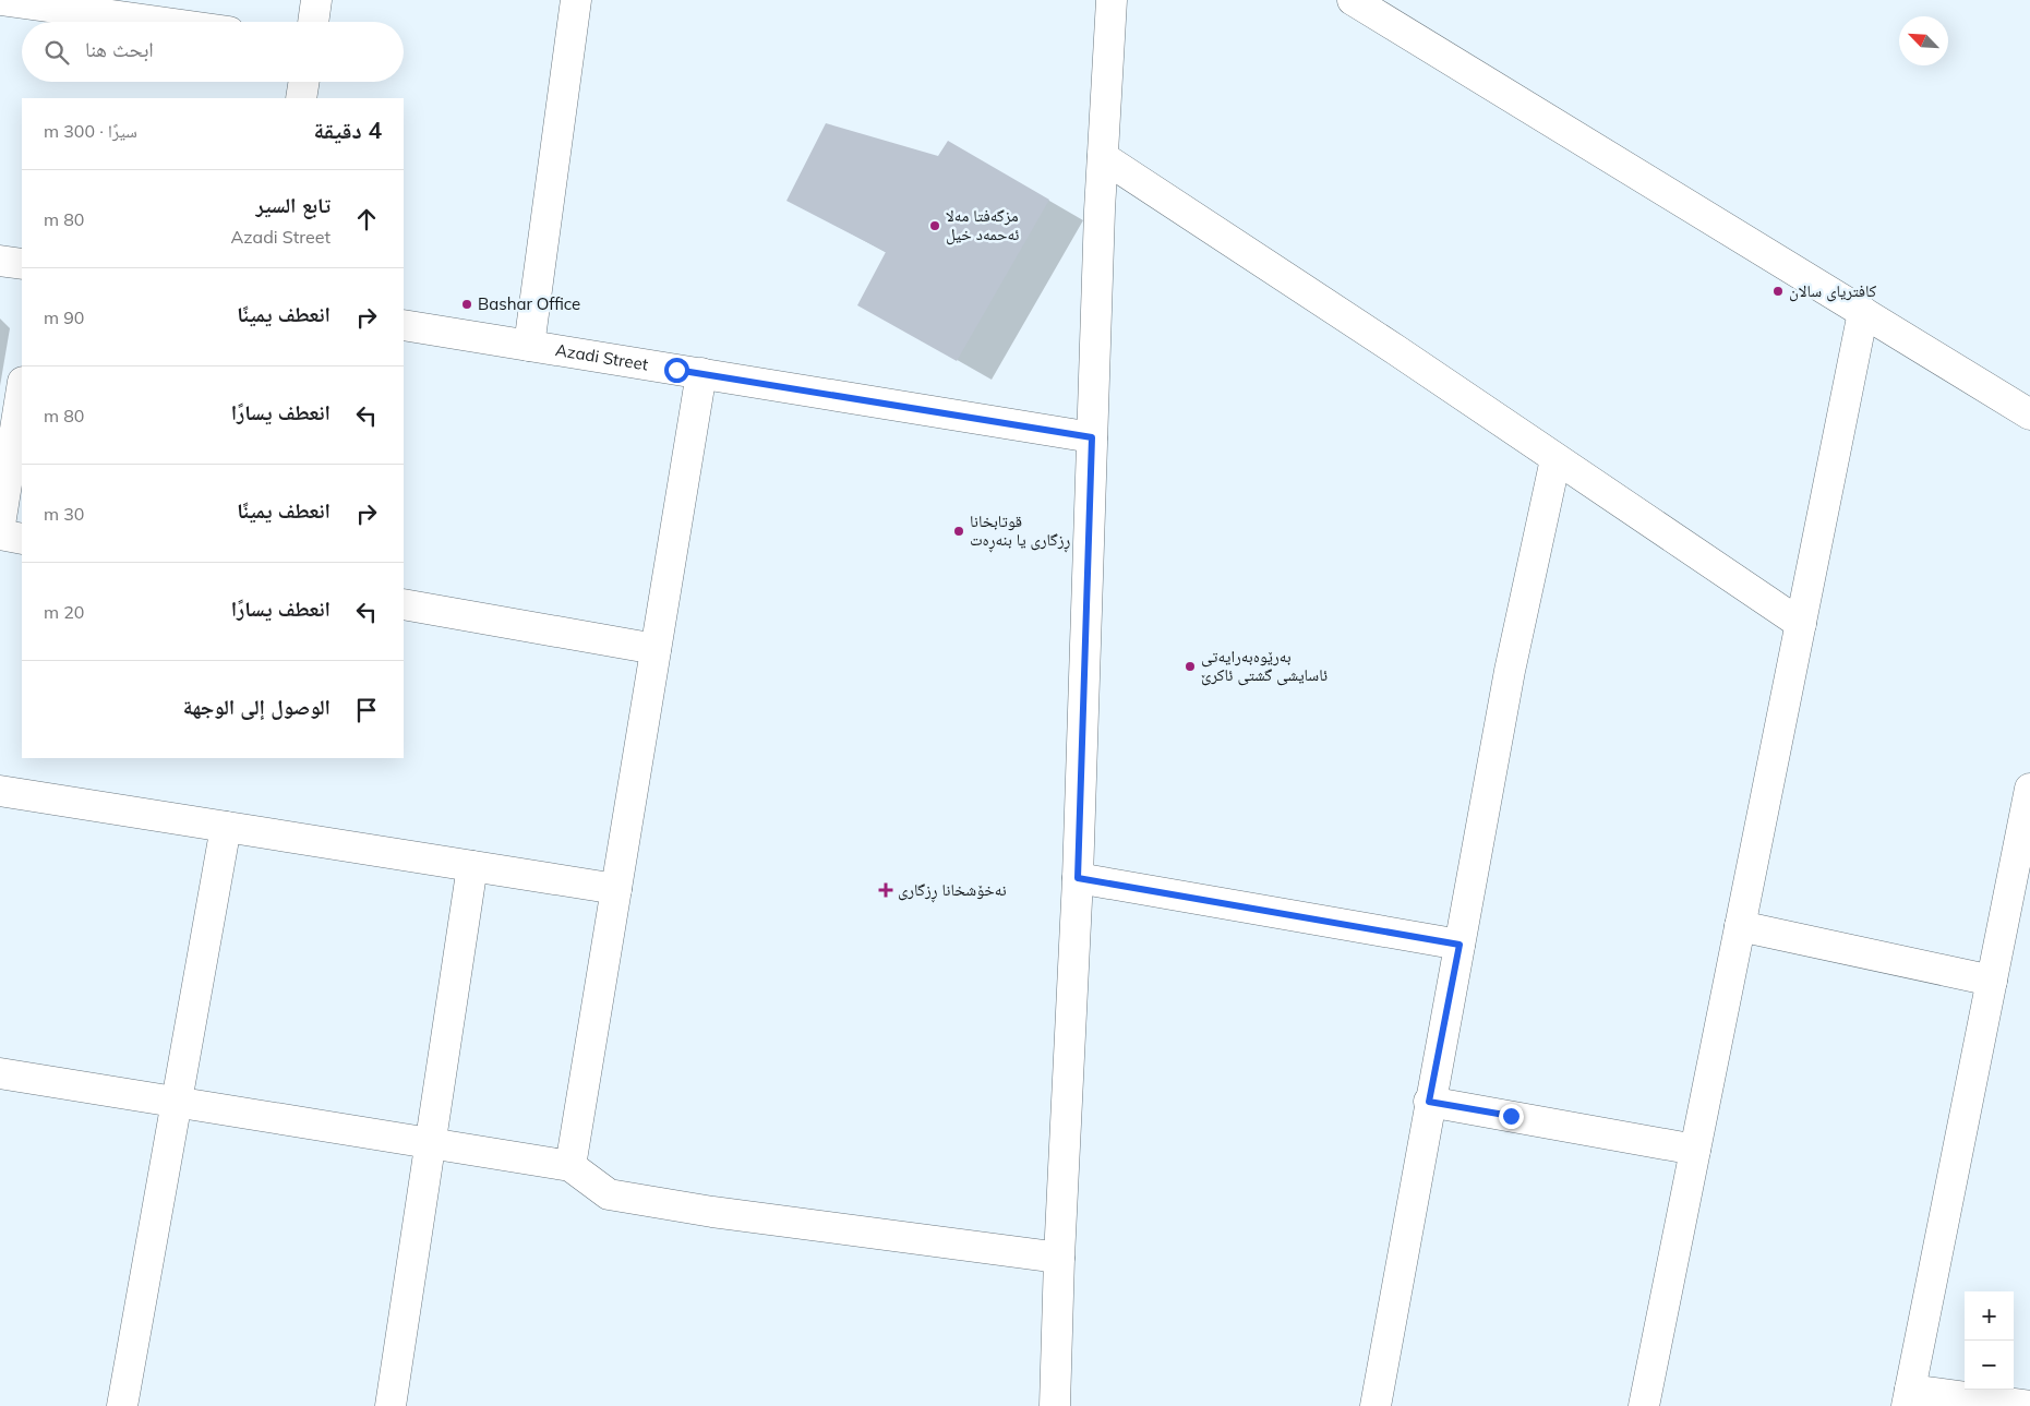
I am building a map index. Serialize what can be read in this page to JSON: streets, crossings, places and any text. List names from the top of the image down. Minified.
{"streets":{"street":["Azadi Street"]},"places":{"other":["مزگەفتا مەلا ئەحمەد خیل","کافتریای سالان","Bashar Office","قوتابخانا ڕزگاری یا بنەڕەت","بەرێوەبەرایەتی ئاسایشی گشتی ئاکرێ"],"health":["نەخۆشخانا ڕزگاری"]},"north":"top left","page":{"search":"ابحث هنا","heading":["4 دقيقة","سيرًا · 300 m"],"list":[["تابع السير","Azadi Street","80 m"],["انعطف يمينًا","90 m"],["انعطف يسارًا","80 m"],["انعطف يمينًا","30 m"],["انعطف يسارًا","20 m"],"الوصول إلى الوجهة"],"map_buttons":["+","−"]}}
